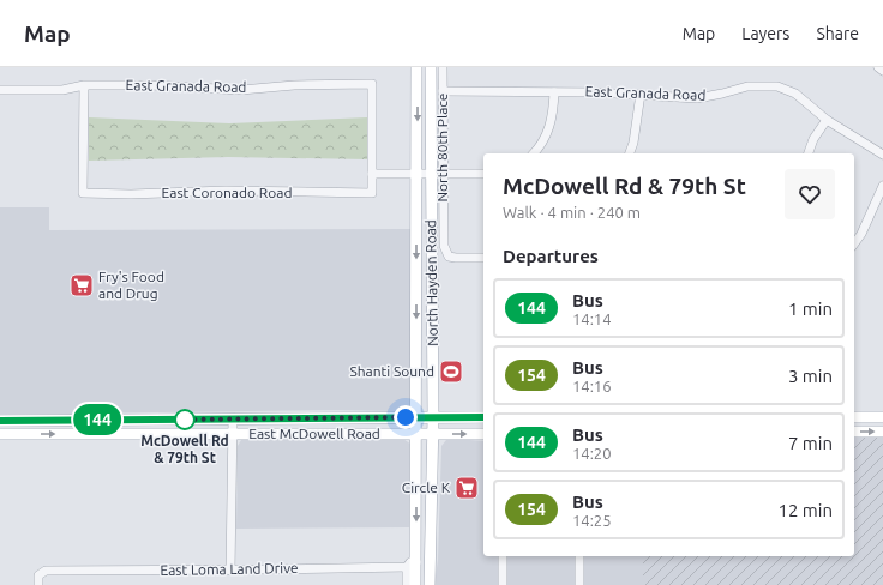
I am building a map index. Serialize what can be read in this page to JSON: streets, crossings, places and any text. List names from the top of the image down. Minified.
{"streets":{"main road":["North Hayden Road","East McDowell Road"],"street":["East Granada Road","North 80th Place","East Coronado Road","East Loma Land Drive"]},"crossings":[["East Granada Road","North 80th Place"],["East Granada Road","East Coronado Road"],["North Hayden Road","East McDowell Road"],["North Hayden Road","East Loma Land Drive"]],"places":{"supermarket":["Fry's Food and Drug","Circle K"],"sports":["Shanti Sound"],"other":["McDowell Rd & 79th St"]},"lines":["bus line 144"],"page":{"header":"Map","nav":["Map","Layers","Share"],"on_map":"144","heading":[["McDowell Rd & 79th St","Walk · 4 min · 240 m"],"Departures"],"list":[{"mark":"144","name":"Bus","note":"14:14","value":"1 min"},{"mark":"154","name":"Bus","note":"14:16","value":"3 min"},{"mark":"144","name":"Bus","note":"14:20","value":"7 min"},{"mark":"154","name":"Bus","note":"14:25","value":"12 min"}]}}
